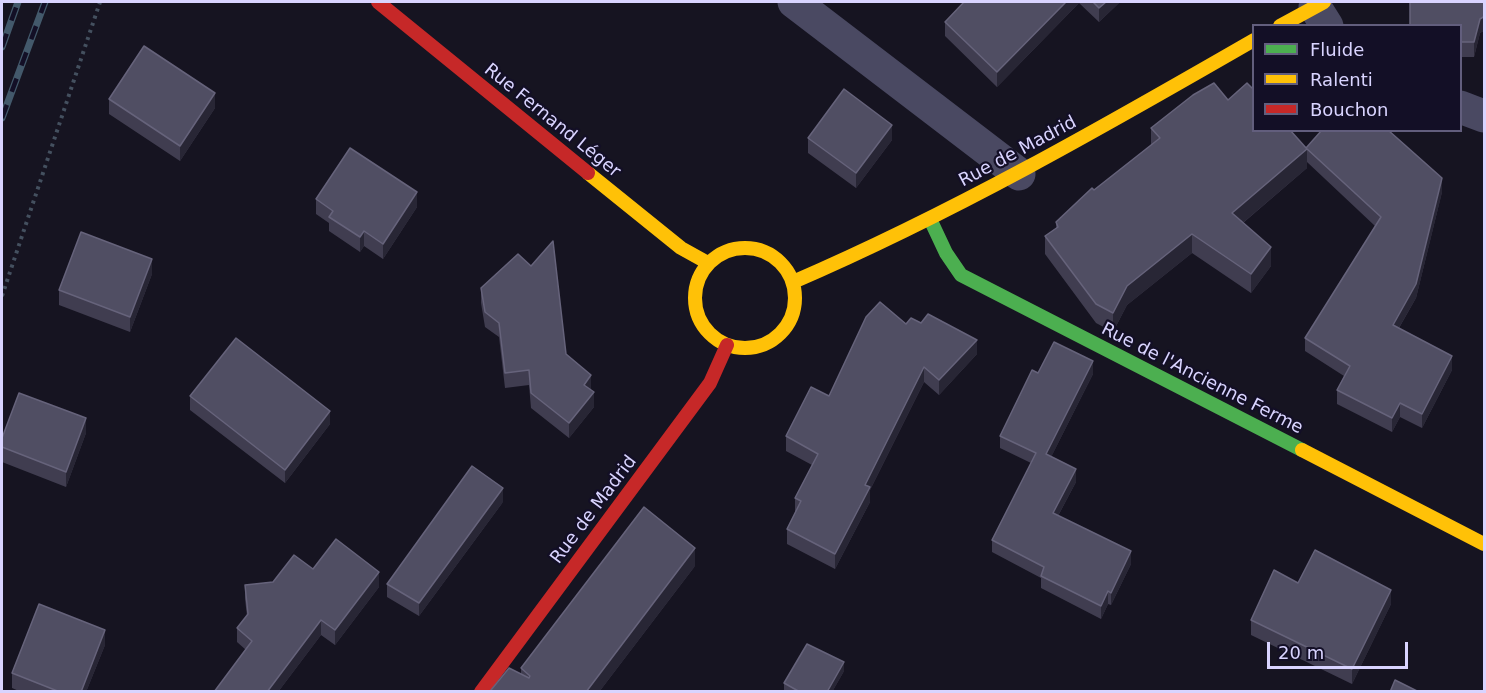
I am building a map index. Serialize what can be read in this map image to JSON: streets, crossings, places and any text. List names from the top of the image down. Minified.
{"streets":{"street":["Rue Fernand Léger","Rue de Madrid","Rue de l'Ancienne Ferme"]},"crossings":[["Rue Fernand Léger","Rue de Madrid"],["Rue de Madrid","Rue de l'Ancienne Ferme"]],"legend":["Fluide","Ralenti","Bouchon"],"scale_bar":"20 m"}
